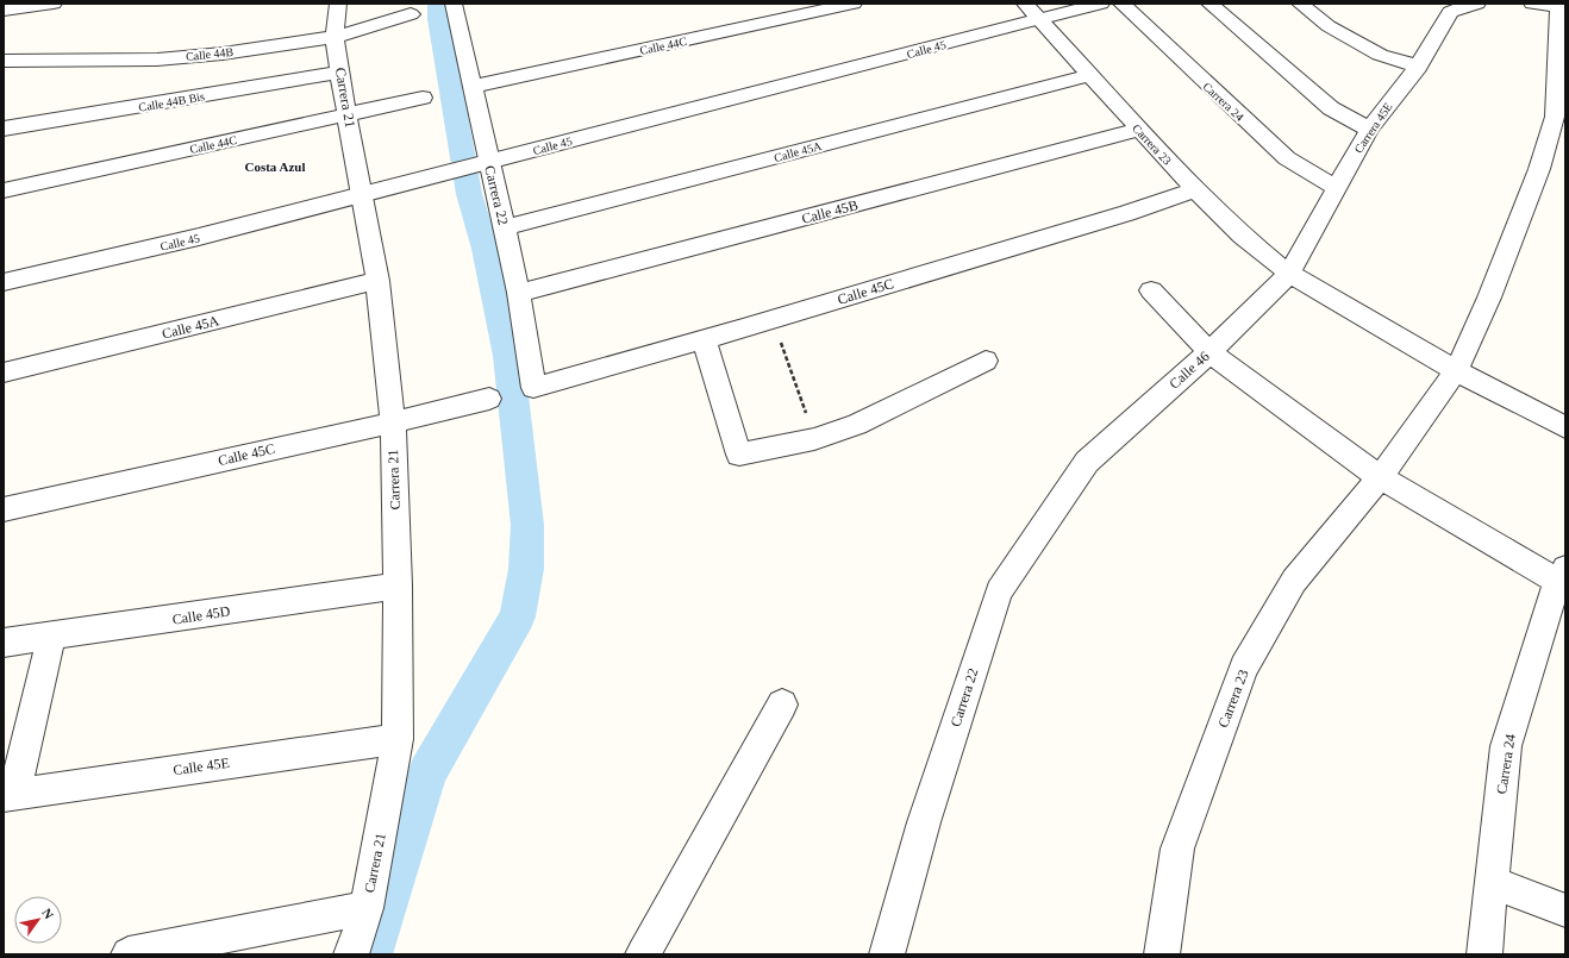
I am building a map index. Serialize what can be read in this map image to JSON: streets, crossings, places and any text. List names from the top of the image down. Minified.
{"streets":{"street":["Calle 44C","Calle 45","Calle 44B","Carrera 21","Calle 44B Bis","Carrera 24","Carrera 45E","Carrera 23","Calle 45A","Carrera 22","Calle 45B","Calle 45C","Calle 46","Calle 45D","Calle 45E"]},"crossings":[["Calle 44C","Carrera 21"],["Calle 44C","Carrera 22"],["Calle 45","Carrera 21"],["Calle 45","Carrera 23"],["Calle 45","Carrera 22"],["Calle 44B","Carrera 21"],["Carrera 21","Calle 44B Bis"],["Carrera 21","Calle 45A"],["Carrera 21","Calle 45C"],["Carrera 21","Calle 45D"],["Carrera 21","Calle 45E"],["Carrera 24","Carrera 45E"],["Carrera 45E","Carrera 23"],["Carrera 45E","Calle 46"],["Carrera 23","Calle 45A"],["Carrera 23","Calle 45B"],["Carrera 23","Calle 45C"],["Carrera 23","Calle 46"],["Calle 45A","Carrera 22"],["Carrera 22","Calle 45B"],["Carrera 22","Calle 45C"],["Carrera 22","Calle 46"]],"districts":["Costa Azul"],"north":"top right"}
